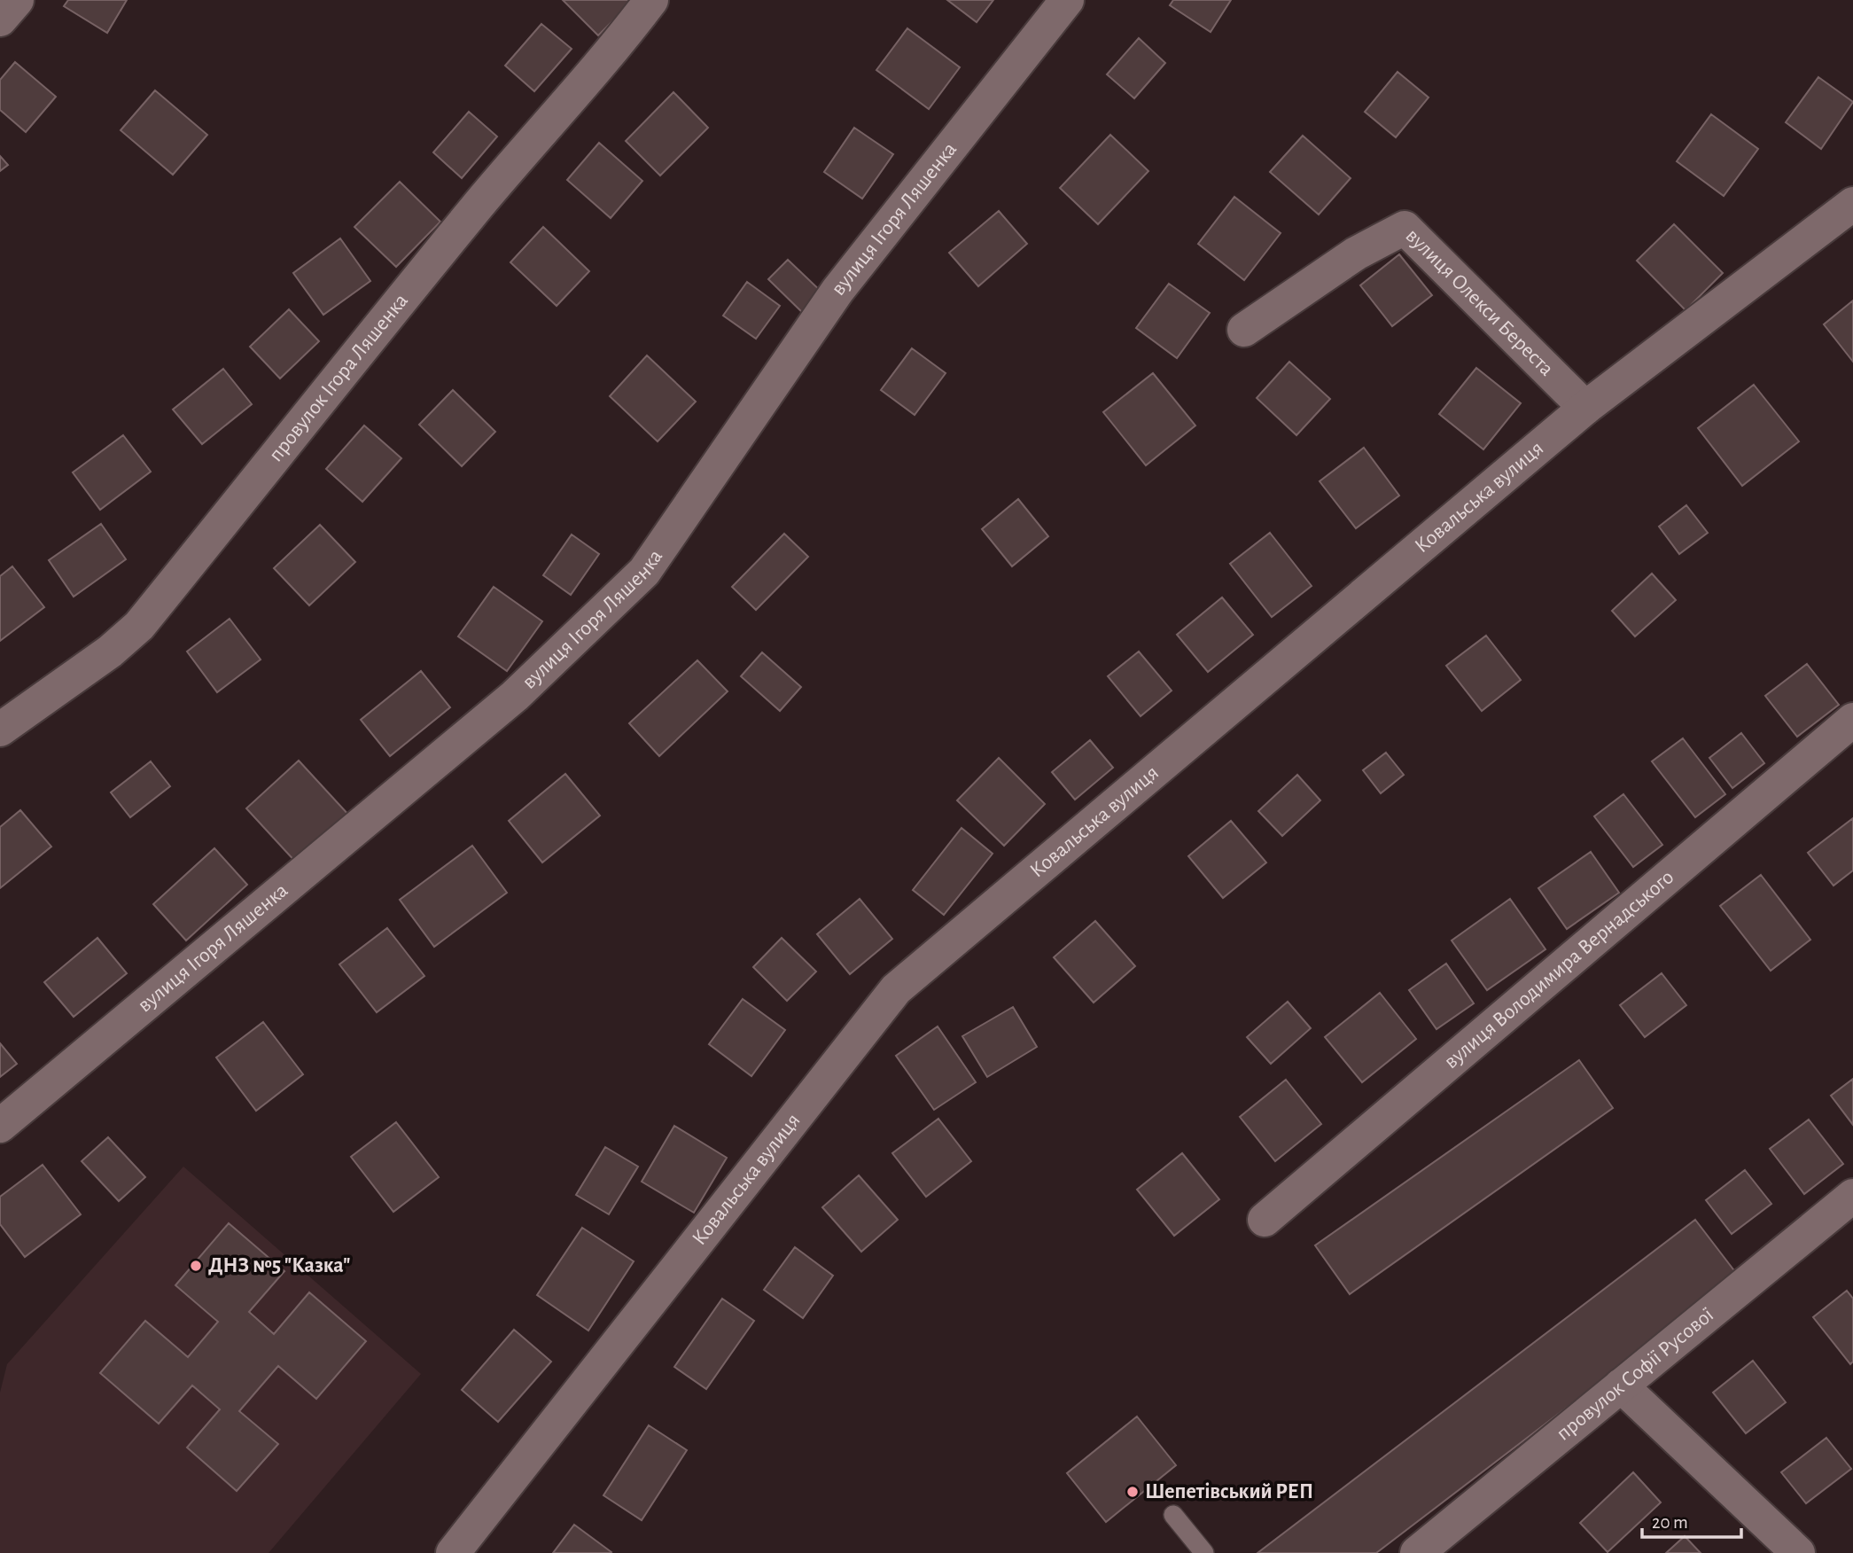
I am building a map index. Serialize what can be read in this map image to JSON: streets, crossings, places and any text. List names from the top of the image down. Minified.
{"streets":{"street":["вулиця Ігоря Ляшенка","вулиця Олекси Береста","провулок Ігора Ляшенка","Ковальська вулиця","вулиця Володимира Вернадського","провулок Софії Русової"]},"crossings":[["вулиця Олекси Береста","Ковальська вулиця"]],"places":["ДНЗ №5 \"Казка\"","Шепетівський РЕП"],"scale_bar":"20 m"}
